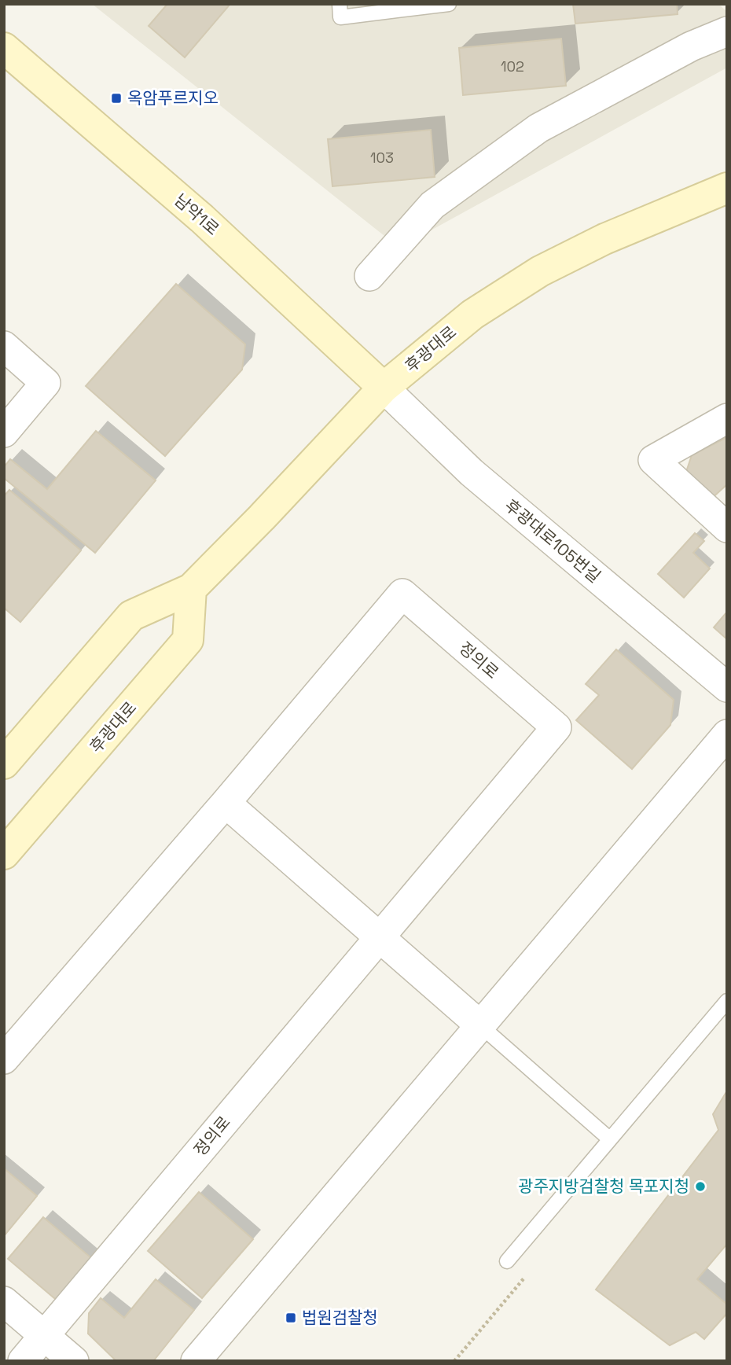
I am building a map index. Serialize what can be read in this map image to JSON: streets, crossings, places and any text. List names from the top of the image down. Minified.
{"streets":{"street":["남악1로","후광대로","후광대로105번길","정의로"]},"crossings":[["남악1로","후광대로"],["남악1로","후광대로105번길"],["후광대로","후광대로105번길"]],"places":{"transit":["옥암푸르지오","법원검찰청"],"other":["광주지방검찰청 목포지청"]},"house_numbers":["102","103"]}
